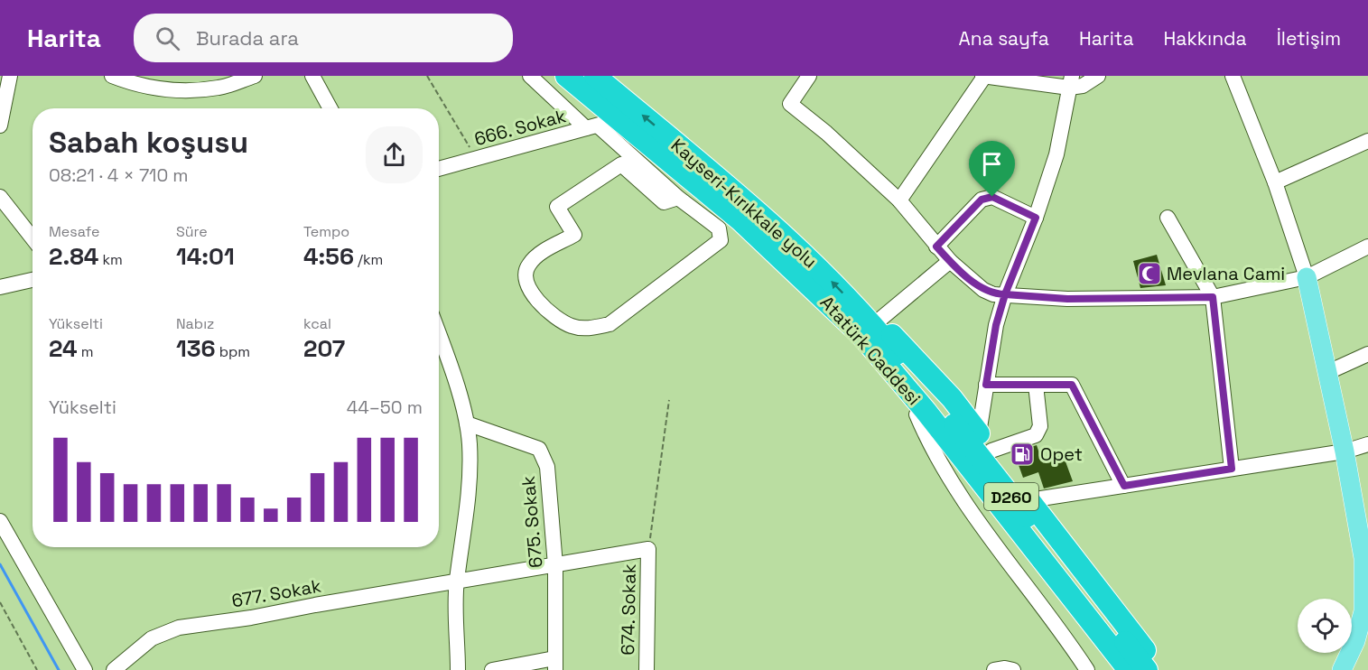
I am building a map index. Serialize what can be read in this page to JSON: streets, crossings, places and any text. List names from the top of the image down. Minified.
{"streets":{"highway":["Kayseri-Kırıkkale yolu","Atatürk Caddesi","D260"],"street":["666. Sokak","675. Sokak","677. Sokak","674. Sokak"]},"crossings":[["666. Sokak","Atatürk Caddesi"],["Kayseri-Kırıkkale yolu","Atatürk Caddesi"],["675. Sokak","677. Sokak"],["677. Sokak","674. Sokak"]],"one_way":["Kayseri-Kırıkkale yolu"],"places":{"mosque":["Mevlana Cami"],"fuel station":["Opet"]},"page":{"header":"Harita","search":"Burada ara","nav":["Ana sayfa","Harita","Hakkında","İletişim"],"heading":["Sabah koşusu","08:21 · 4 × 710 m"],"stats":[["Mesafe","2.84 km"],["Süre","14:01"],["Tempo","4:56 /km"],["Yükselti","24 m"],["Nabız","136 bpm"],["kcal","207"]],"chart":["Yükselti","44–50 m"]}}
